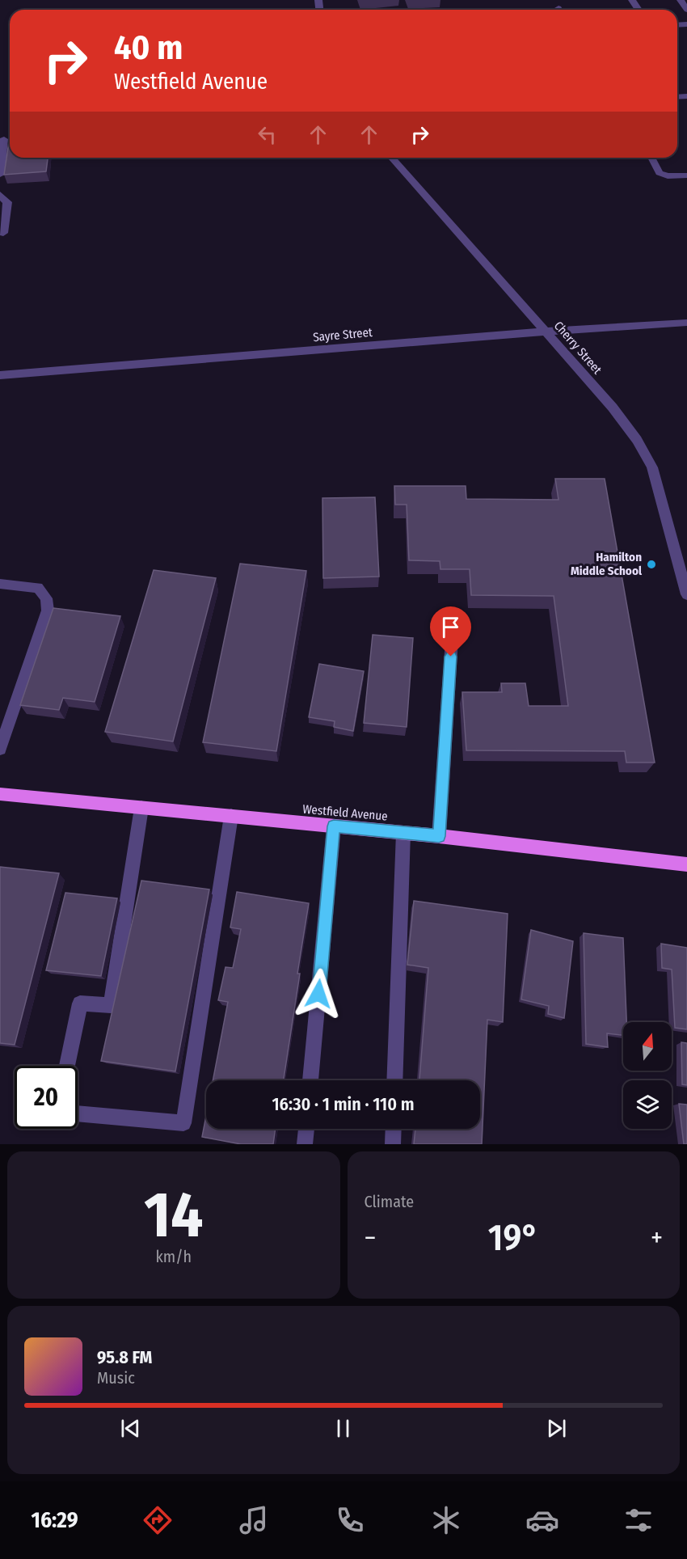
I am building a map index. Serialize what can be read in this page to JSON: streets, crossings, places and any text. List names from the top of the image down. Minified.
{"streets":{"main road":["Westfield Avenue"],"street":["Sayre Street","Cherry Street"]},"crossings":[["Sayre Street","Cherry Street"]],"places":["Hamilton Middle School"],"north":"top","page":{"turn":["40 m","Westfield Avenue"],"limit":"20","trip":"16:30 · 1 min · 110 m","tile":[["14","km/h"],"Climate"],"heat":["−","19°","+"],"song":["95.8 FM","Music"],"tabs":"16:29"}}
